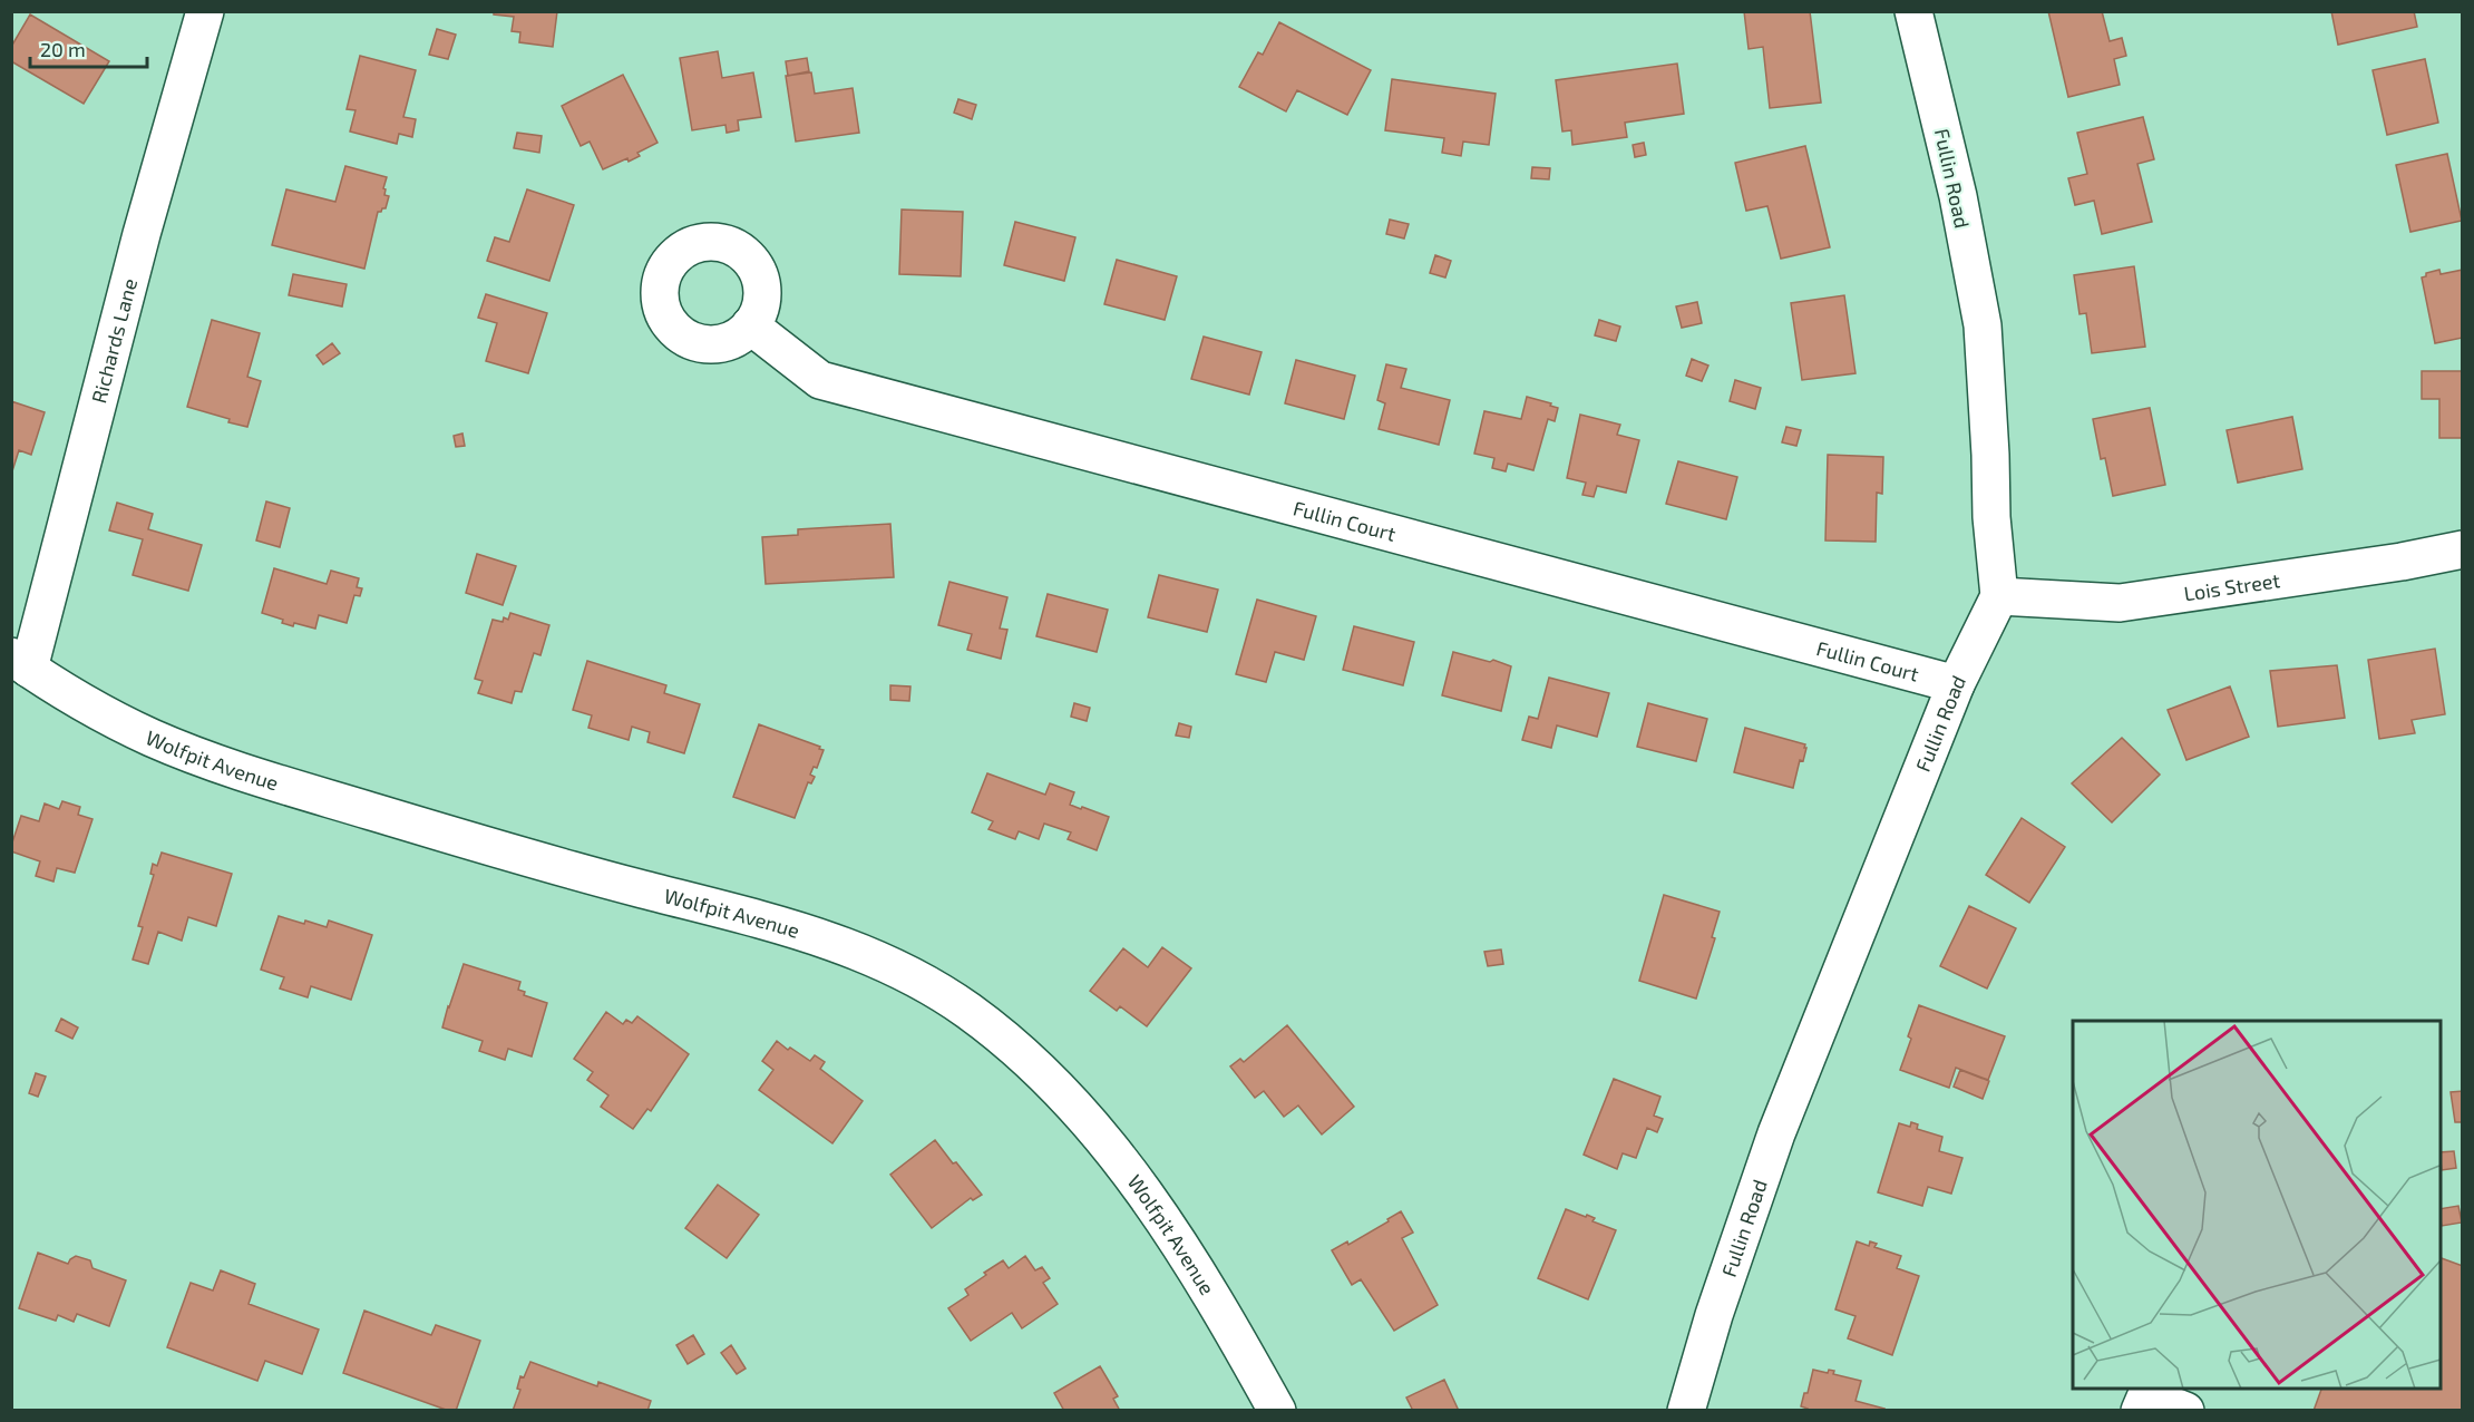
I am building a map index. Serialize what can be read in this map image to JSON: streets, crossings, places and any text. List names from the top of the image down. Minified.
{"streets":{"street":["Fullin Road","Richards Lane","Fullin Court","Lois Street","Wolfpit Avenue"]},"crossings":[["Fullin Road","Fullin Court"],["Fullin Road","Lois Street"],["Richards Lane","Wolfpit Avenue"]],"scale_bar":"20 m"}
